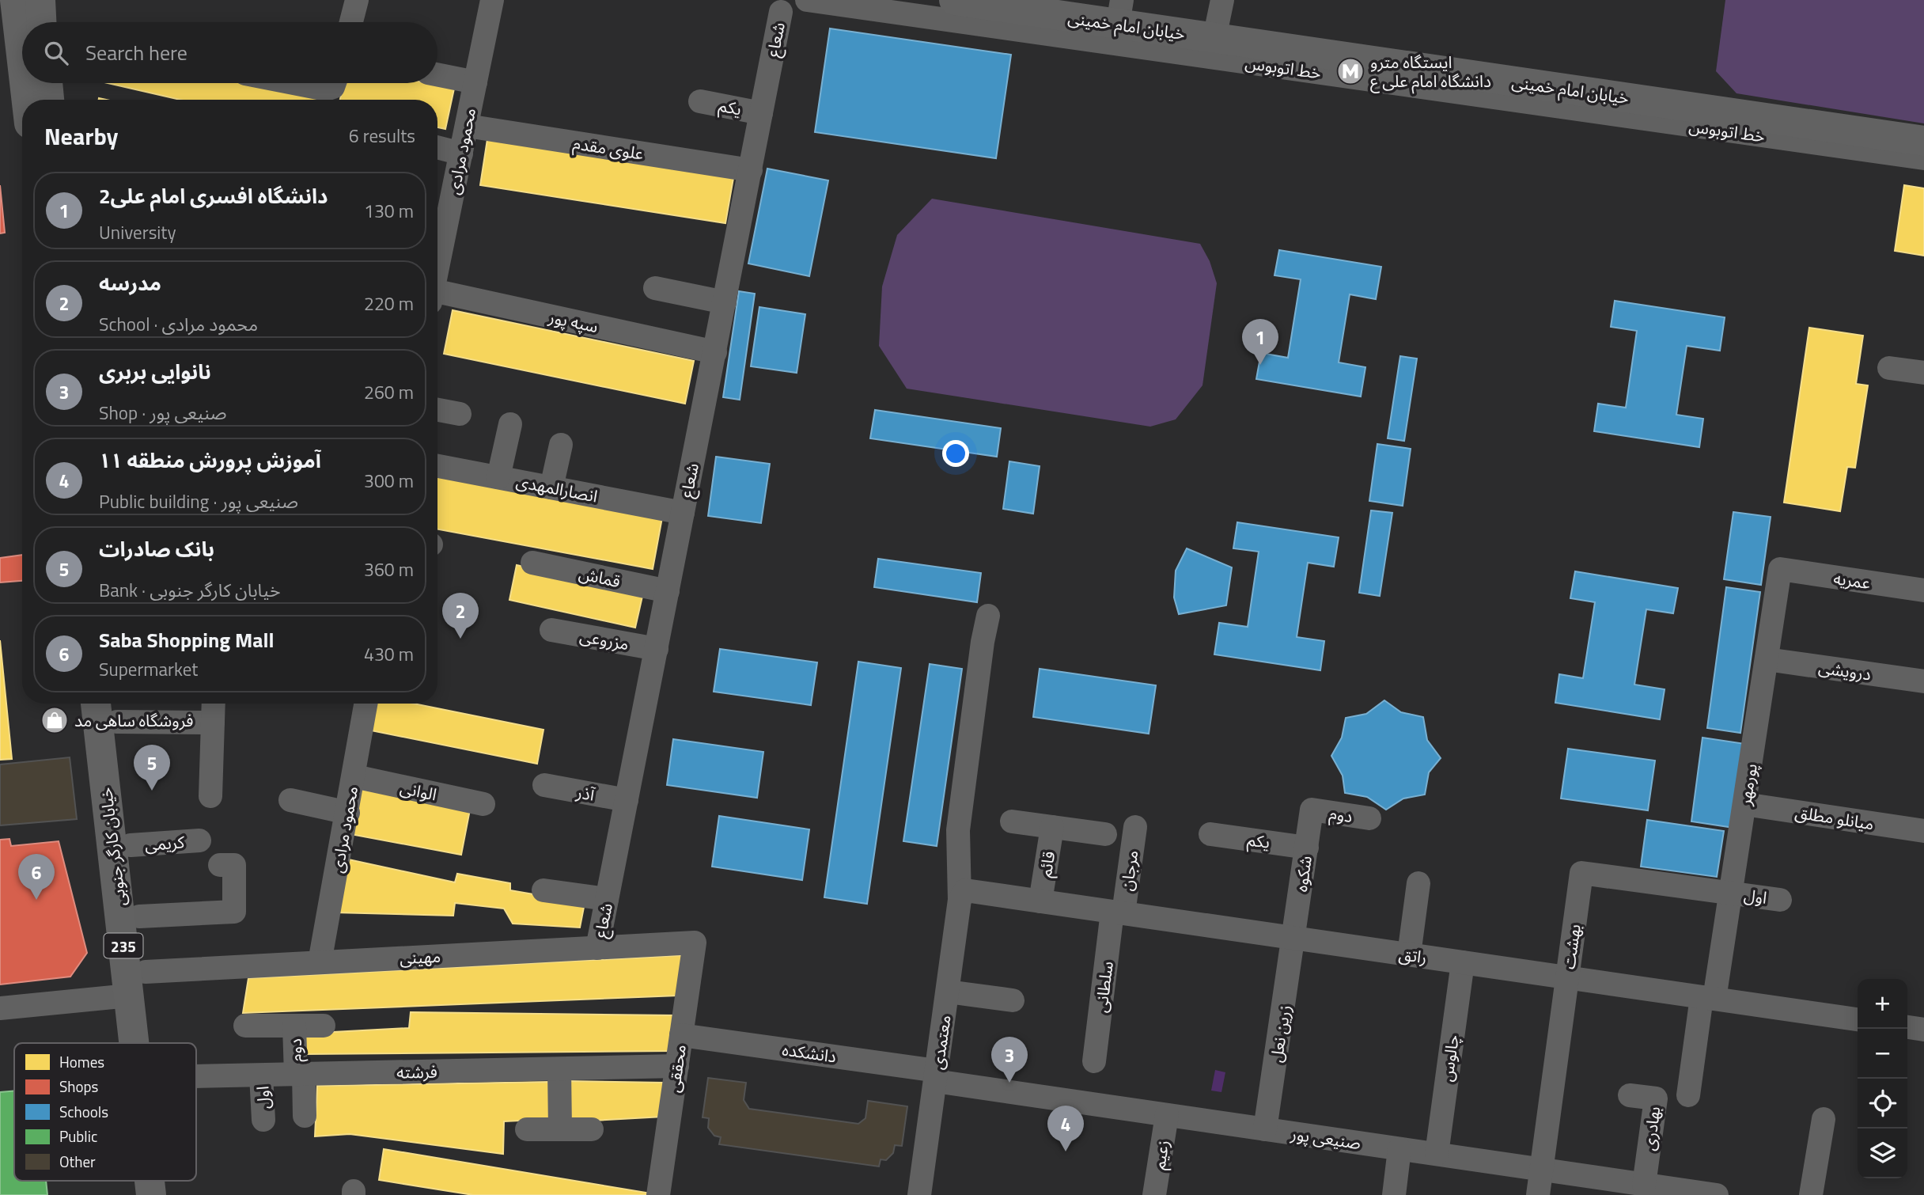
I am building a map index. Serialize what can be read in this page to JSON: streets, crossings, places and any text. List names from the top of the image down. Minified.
{"streets":{"main road":["خیابان امام خمینی","خیابان کارگر جنوبی","235"],"street":["شعاع","خط اتوبوس","یکم","علوی مقدم","محمود مرادی","سپه پور","انصارالمهدی","قماش","عمریه","مزروعی","درویشی","پورمهر","الوانی","آذر","دوم","میانلو مطلق","کریمی","قائم","مرجان","شکوه","اول","بهشت","راتق","مهینی","سلطانی","زرین نعل","معتمدی","دانشکده","چالوس","محققی","فرشته","بهادری","صنیعی پور","زعیم"]},"crossings":[["شعاع","یکم"],["شعاع","علوی مقدم"],["شعاع","سپه پور"],["شعاع","انصارالمهدی"],["شعاع","قماش"],["شعاع","مزروعی"],["شعاع","آذر"],["شعاع","مهینی"],["یکم","شکوه"],["علوی مقدم","محمود مرادی"],["محمود مرادی","الوانی"],["محمود مرادی","مهینی"],["عمریه","پورمهر"],["درویشی","پورمهر"],["پورمهر","میانلو مطلق"],["پورمهر","اول"],["پورمهر","بهشت"],["پورمهر","راتق"],["دوم","شکوه"],["دوم","فرشته"],["کریمی","خیابان کارگر جنوبی"],["خیابان کارگر جنوبی","مهینی"],["قائم","راتق"],["مرجان","راتق"],["مرجان","سلطانی"],["شکوه","راتق"],["شکوه","زرین نعل"],["اول","بهشت"],["اول","فرشته"],["بهشت","راتق"],["بهشت","صنیعی پور"],["راتق","سلطانی"],["راتق","زرین نعل"],["راتق","معتمدی"],["راتق","چالوس"],["مهینی","محققی"],["زرین نعل","صنیعی پور"],["معتمدی","دانشکده"],["معتمدی","صنیعی پور"],["دانشکده","محققی"],["دانشکده","صنیعی پور"],["چالوس","صنیعی پور"],["محققی","فرشته"],["بهادری","صنیعی پور"],["صنیعی پور","زعیم"]],"places":{"metro station":["ایستگاه مترو دانشگاه امام علی ع"],"shop":["فروشگاه ساهی مد"]},"legend":["Homes","Shops","Schools","Public","Other"],"page":{"search":"Search here","heading":["Nearby","6 results"],"list":[{"mark":"1","name":"دانشگاه افسری امام علی2","note":"University","value":"130 m"},{"mark":"2","name":"مدرسه","note":"School · محمود مرادی","value":"220 m"},{"mark":"3","name":"نانوایی بربری","note":"Shop · صنیعی پور","value":"260 m"},{"mark":"4","name":"آموزش پرورش منطقه ۱۱","note":"Public building · صنیعی پور","value":"300 m"},{"mark":"5","name":"بانک صادرات","note":"Bank · خیابان کارگر جنوبی","value":"360 m"},{"mark":"6","name":"Saba Shopping Mall","note":"Supermarket","value":"430 m"}],"pins":["1","2","5","6","3","4"],"map_buttons":["+","−"]}}
